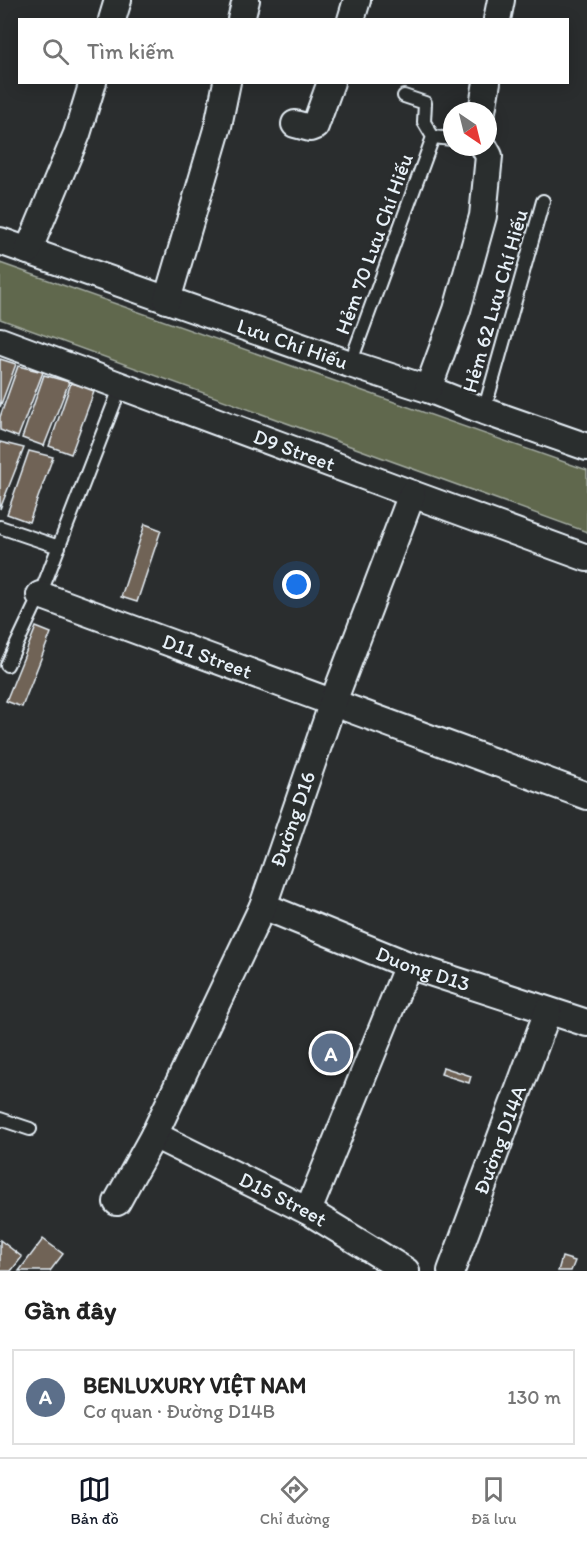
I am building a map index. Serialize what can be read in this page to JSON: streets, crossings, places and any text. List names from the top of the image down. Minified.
{"streets":{"street":["Lưu Chí Hiếu","D9 Street","D11 Street","Đường D16","Duong D13","Đường D14A","D15 Street"],"lane":["Hẻm 70 Lưu Chí Hiếu","Hẻm 62 Lưu Chí Hiếu"]},"crossings":[["Hẻm 70 Lưu Chí Hiếu","Lưu Chí Hiếu"],["Hẻm 62 Lưu Chí Hiếu","Lưu Chí Hiếu"],["D9 Street","Đường D16"],["D11 Street","Đường D16"],["Đường D16","Duong D13"],["Đường D16","D15 Street"],["Duong D13","Đường D14A"]],"north":"bottom right","page":{"search":"Tìm kiếm","pins":"A","heading":"Gần đây","list":[{"mark":"A","name":"BENLUXURY VIỆT NAM","note":"Cơ quan · Đường D14B","value":"130 m"}],"nav":["Bản đồ","Chỉ đường","Đã lưu"]}}
